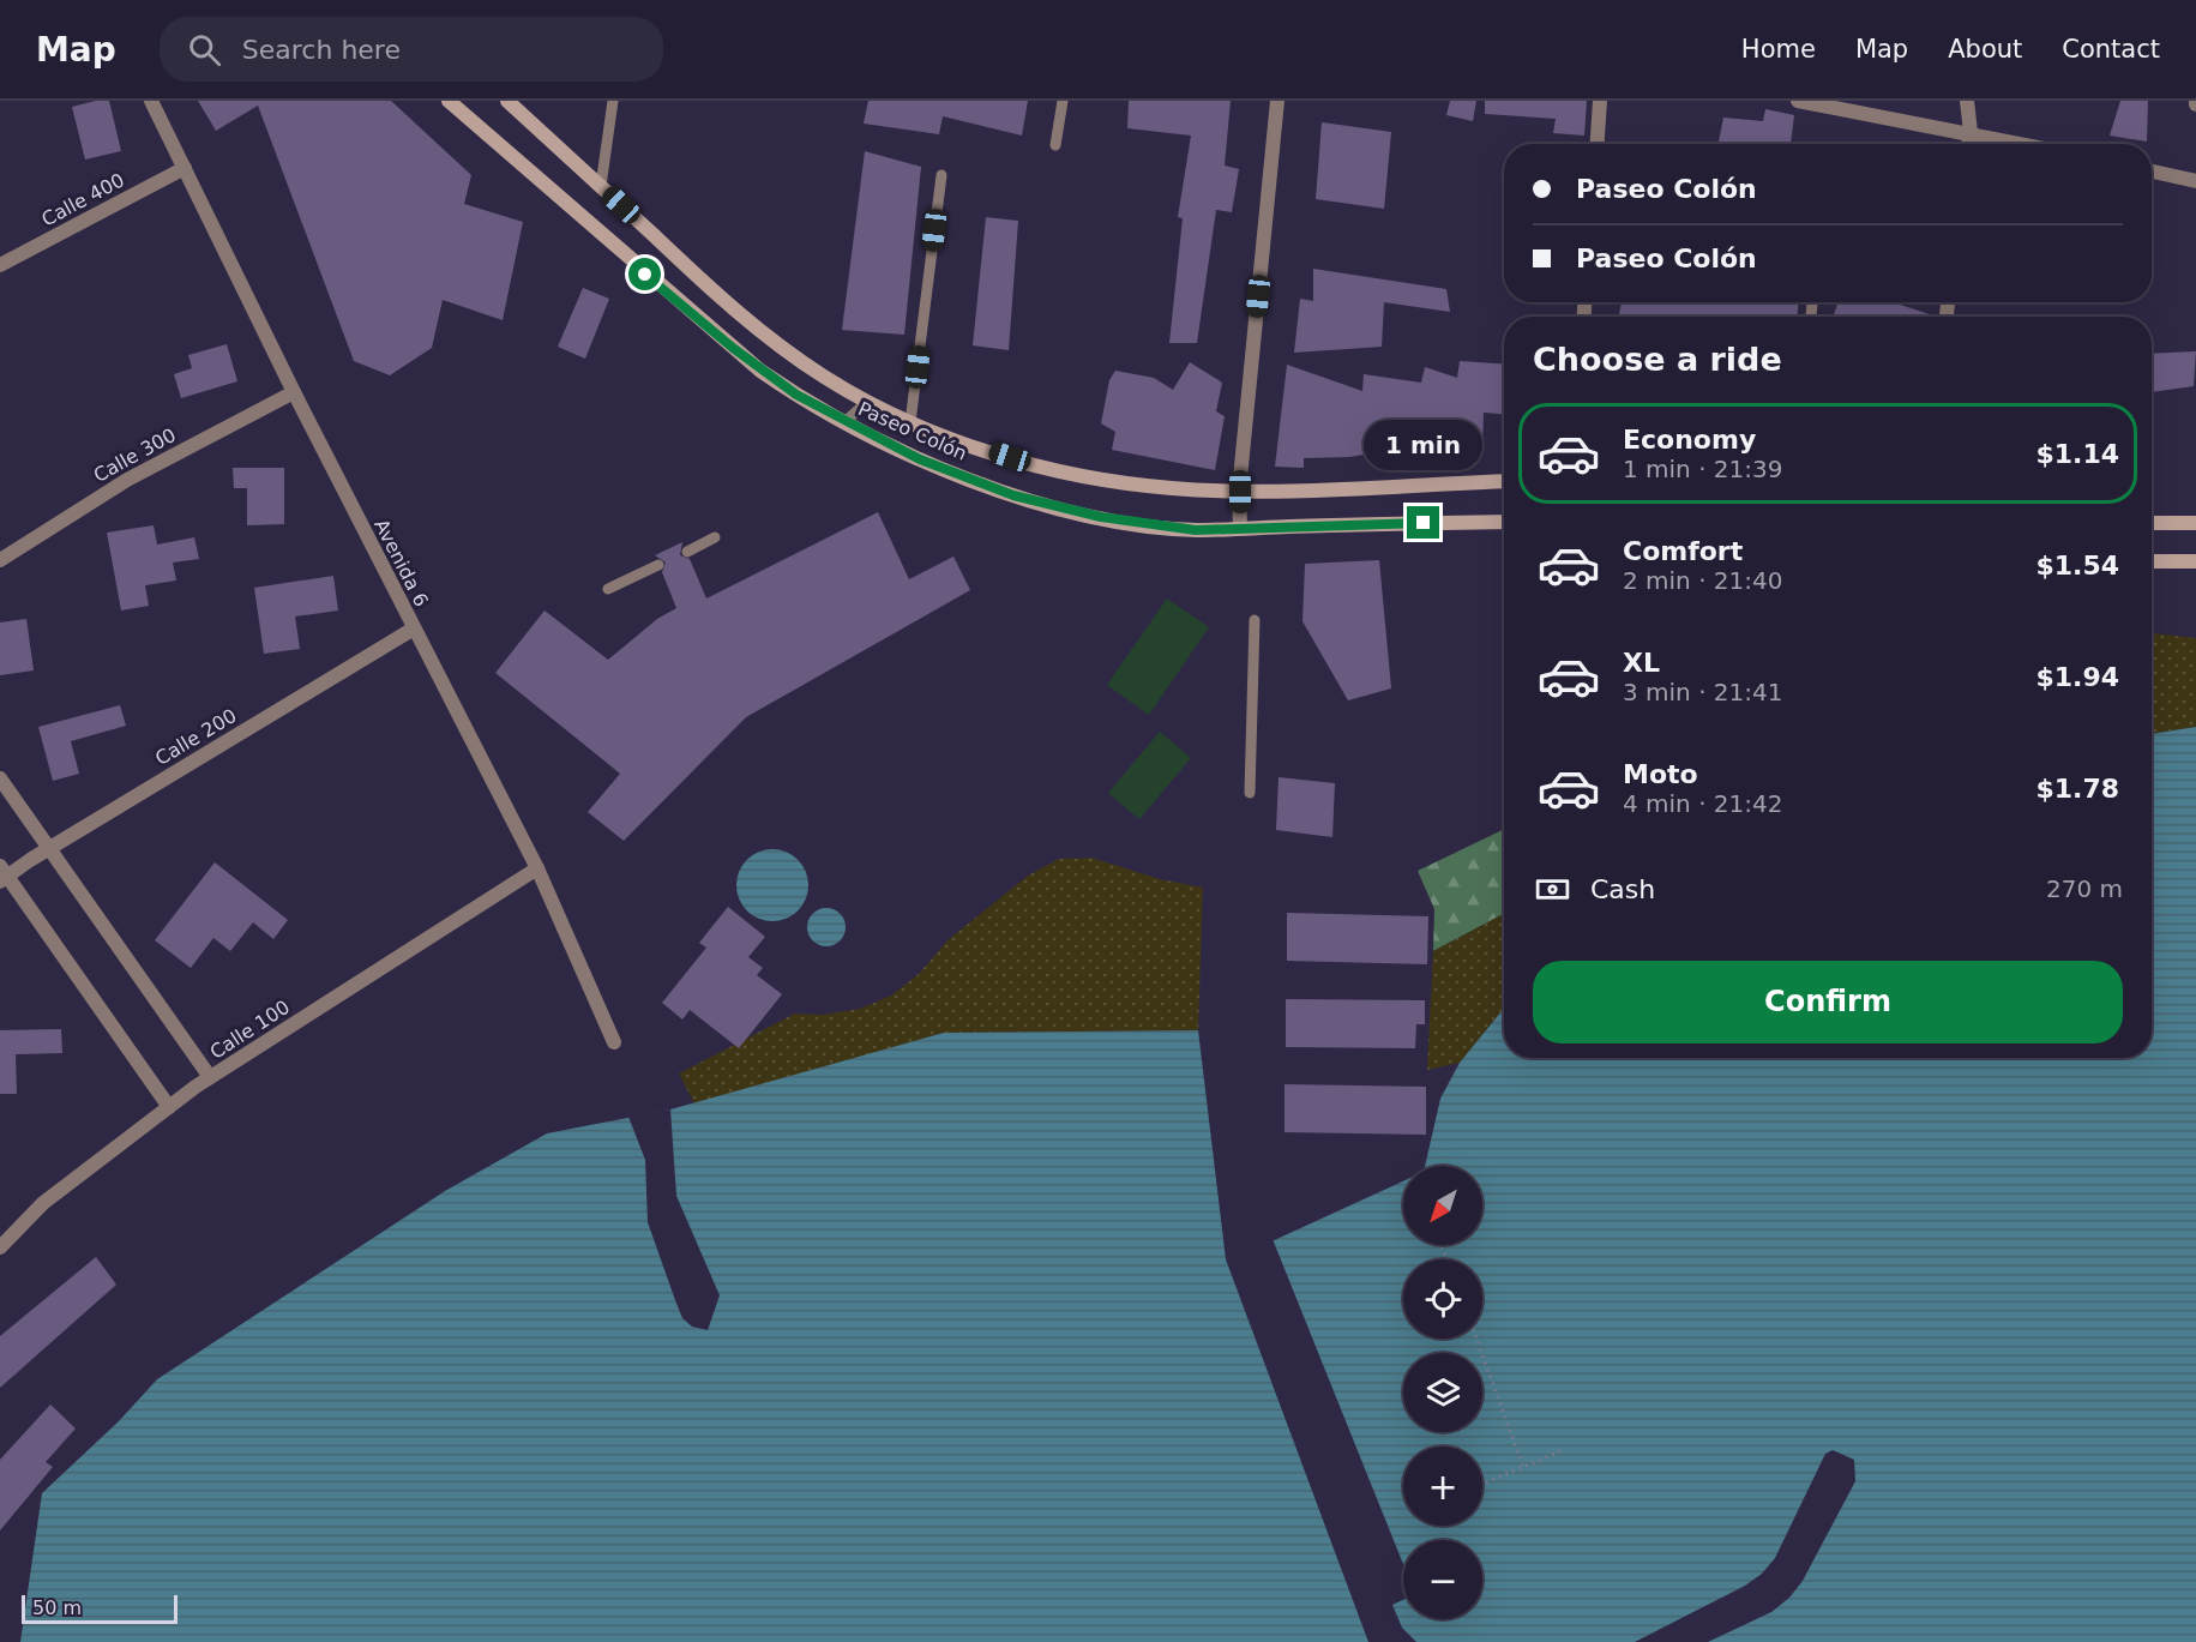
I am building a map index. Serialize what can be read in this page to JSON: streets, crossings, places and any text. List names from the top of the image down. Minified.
{"streets":{"street":["Calle 400","Paseo Colón","Calle 300","Avenida 6","Calle 200","Calle 100"]},"crossings":[["Calle 400","Avenida 6"],["Calle 300","Avenida 6"],["Avenida 6","Calle 200"],["Avenida 6","Calle 100"]],"scale_bar":"50 m","north":"bottom left","page":{"header":"Map","search":"Search here","nav":["Home","Map","About","Contact"],"banner":["Paseo Colón","Paseo Colón"],"heading":"Choose a ride","list":[{"name":"Economy","note":"1 min · 21:39","value":"$1.14"},{"name":"Comfort","note":"2 min · 21:40","value":"$1.54"},{"name":"XL","note":"3 min · 21:41","value":"$1.94"},{"name":"Moto","note":"4 min · 21:42","value":"$1.78"}],"bubble":"1 min","pay":["Cash","270 m"],"buttons":"Confirm","map_buttons":["+","−"],"scale":"50 m"}}
